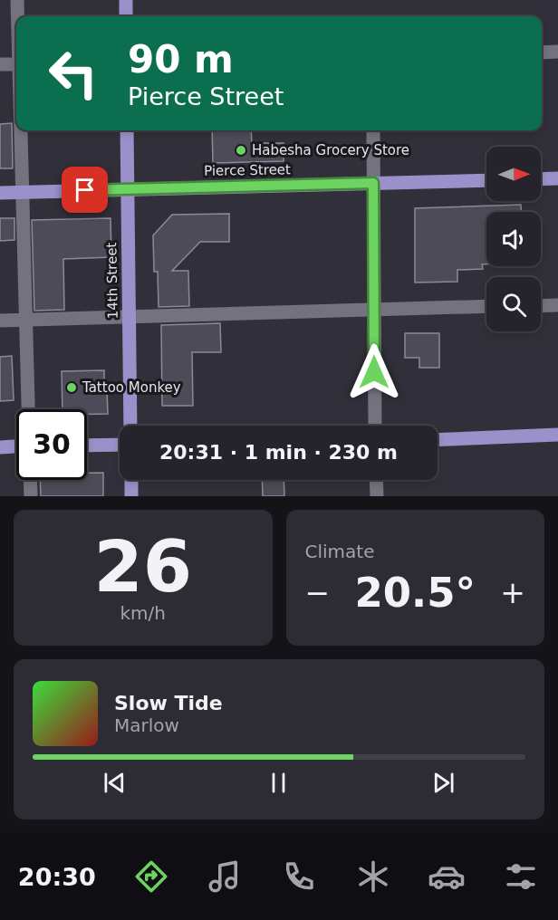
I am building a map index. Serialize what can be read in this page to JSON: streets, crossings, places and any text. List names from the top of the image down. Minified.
{"streets":{"main road":["Pierce Street","14th Street"]},"crossings":[["Pierce Street","14th Street"]],"places":["Habesha Grocery Store","Tattoo Monkey"],"north":"right","page":{"turn":["90 m","Pierce Street"],"limit":"30","trip":"20:31 · 1 min · 230 m","tile":[["26","km/h"],"Climate"],"heat":["−","20.5°","+"],"song":["Slow Tide","Marlow"],"tabs":"20:30"}}
